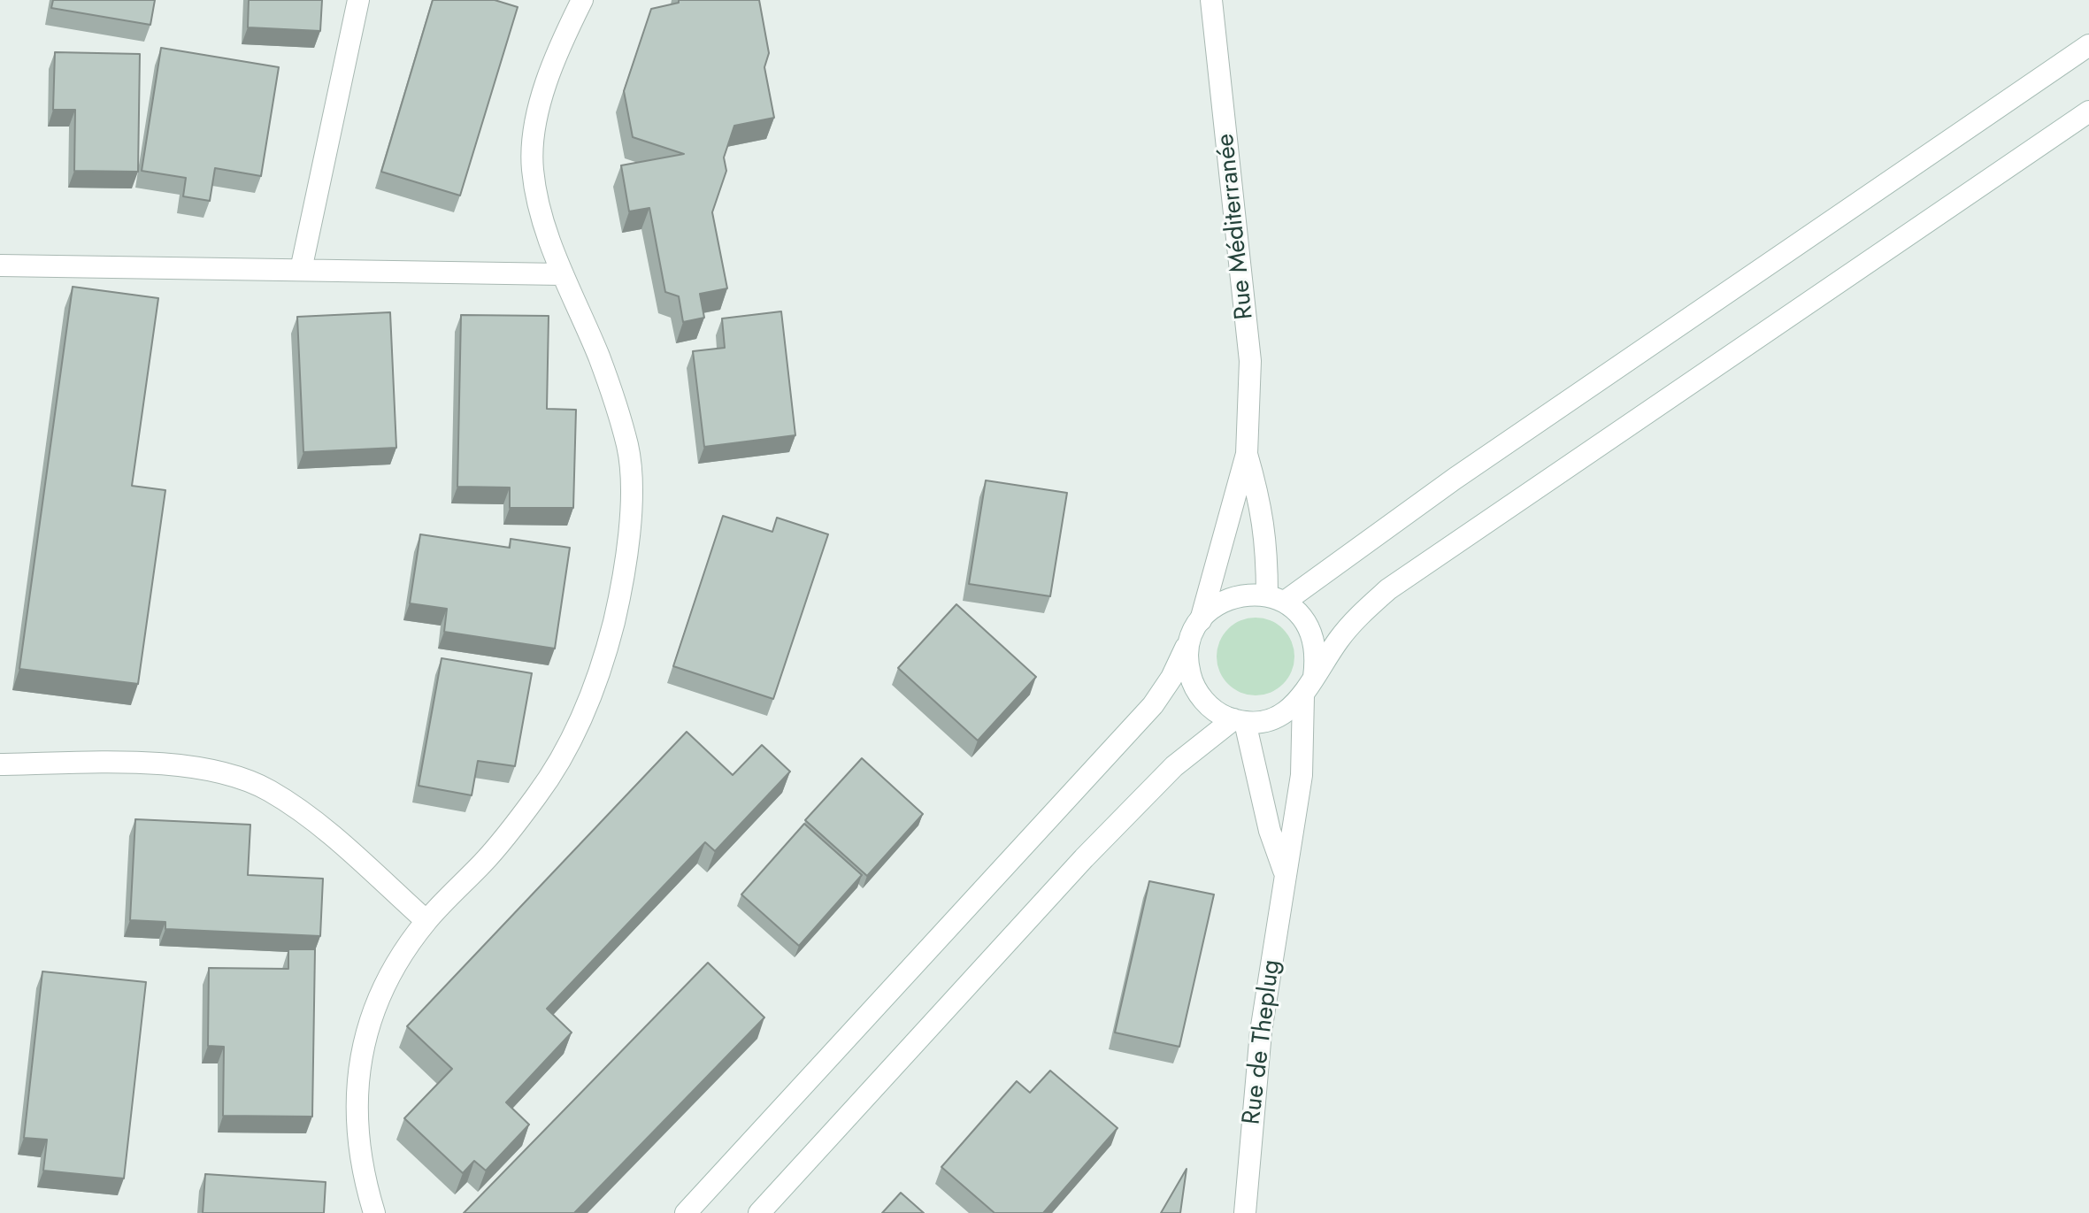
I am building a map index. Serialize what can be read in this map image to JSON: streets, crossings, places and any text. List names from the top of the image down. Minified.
{"streets":{"street":["Rue Méditerranée","Rue de Theplug"]}}
